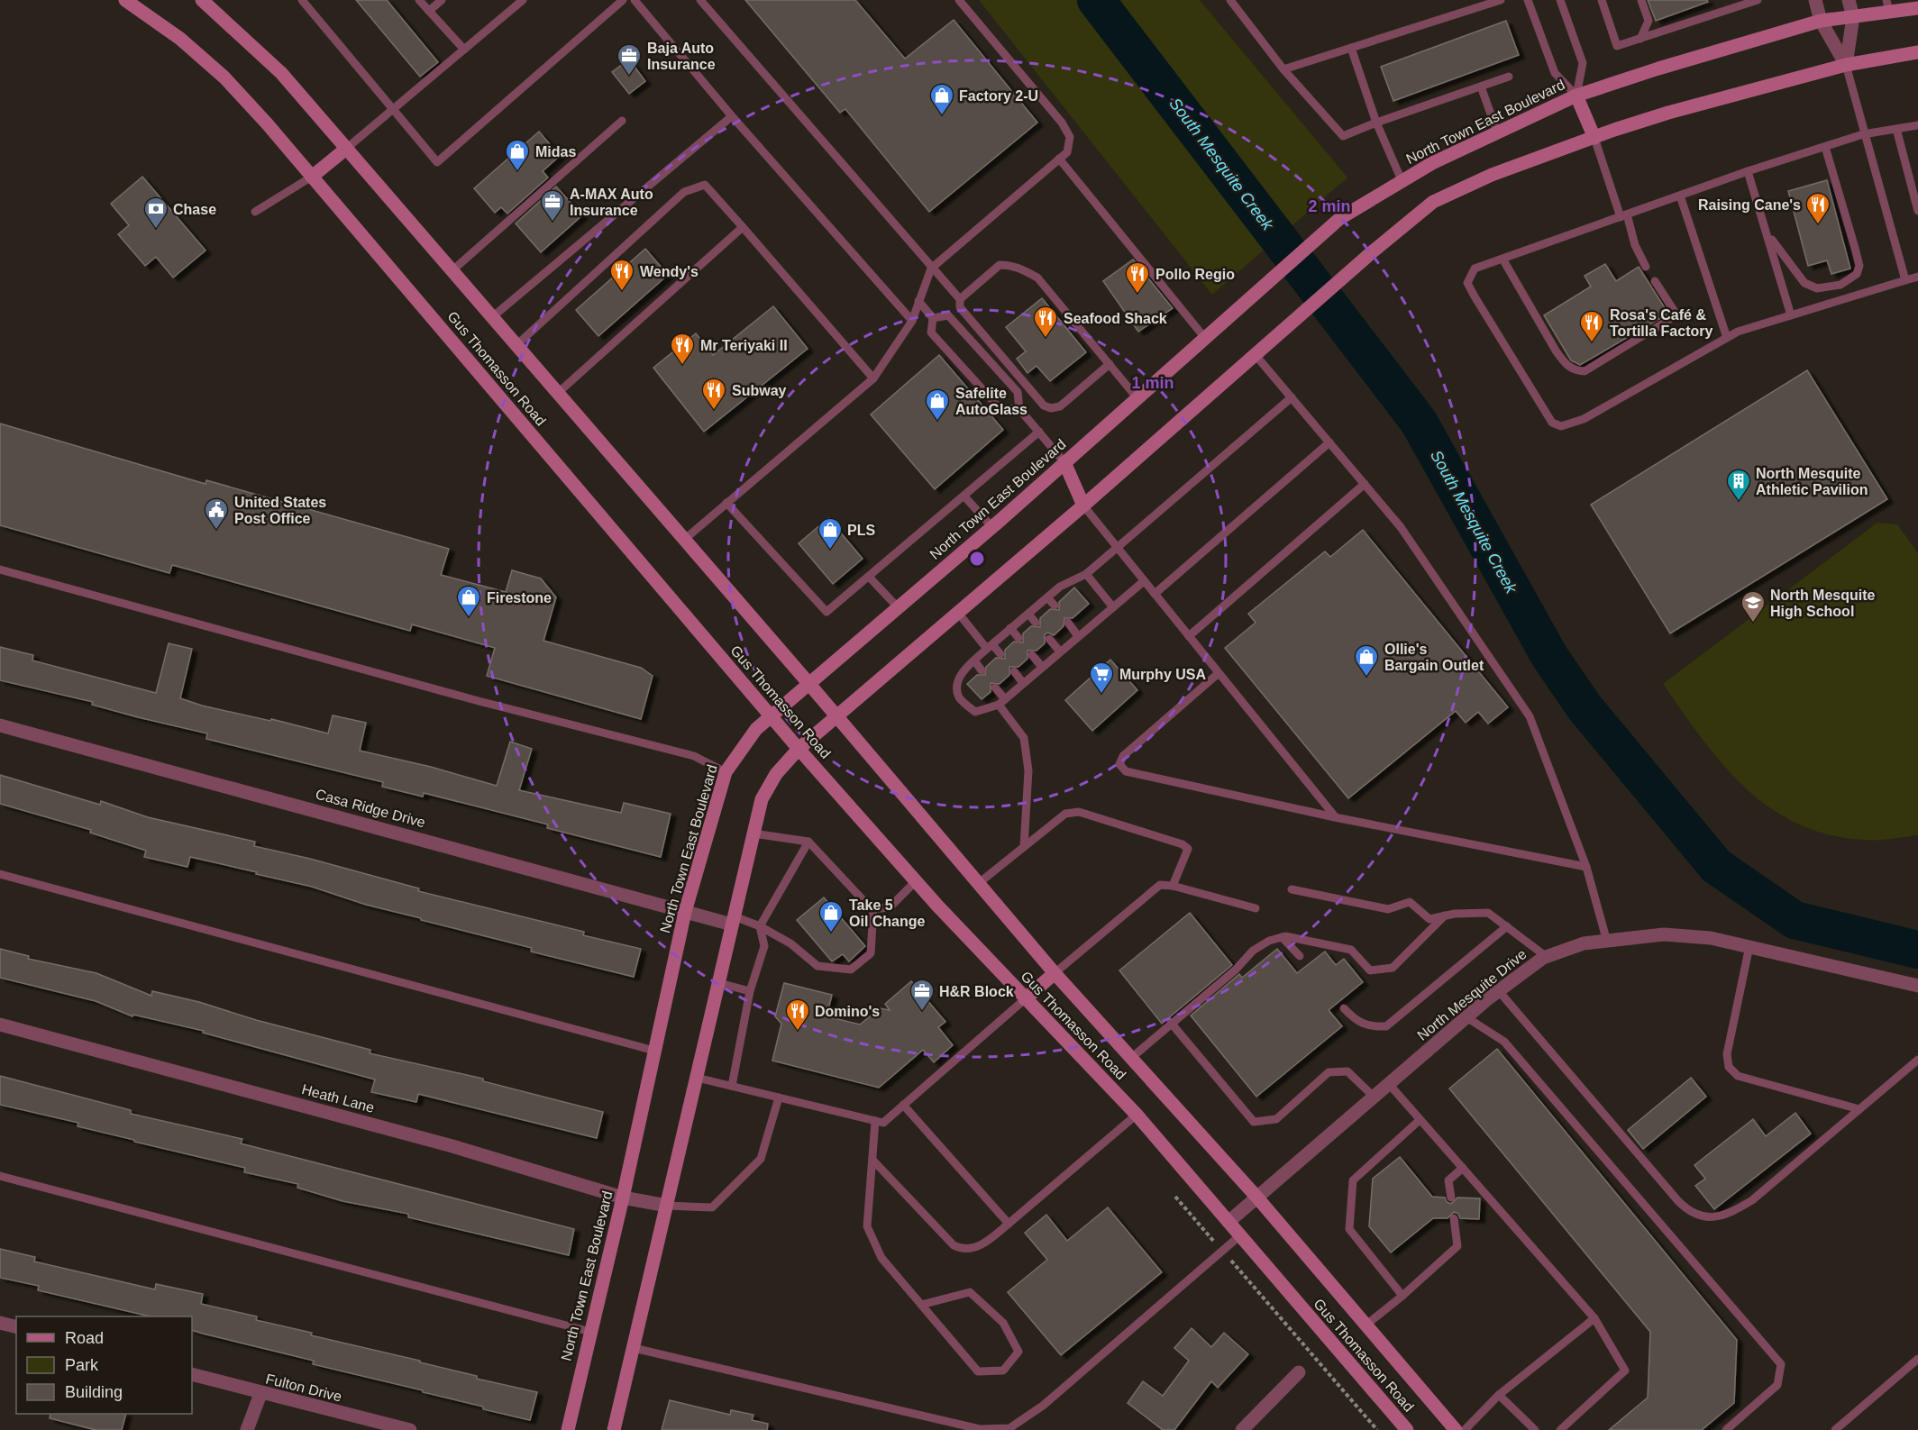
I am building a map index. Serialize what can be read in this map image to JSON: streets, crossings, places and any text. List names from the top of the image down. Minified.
{"streets":{"main road":["North Town East Boulevard","Gus Thomasson Road"],"street":["Casa Ridge Drive","North Mesquite Drive","Heath Lane","Fulton Drive"]},"crossings":[["North Town East Boulevard","Gus Thomasson Road"],["North Town East Boulevard","Casa Ridge Drive"],["North Town East Boulevard","Heath Lane"],["Gus Thomasson Road","North Mesquite Drive"]],"water":["South Mesquite Creek"],"places":{"office":["Baja Auto Insurance","A-MAX Auto Insurance","H&R Block"],"shop":["Factory 2-U","Midas","Safelite AutoGlass","PLS","Firestone","Ollie's Bargain Outlet","Take 5 Oil Change"],"restaurant":["Raising Cane's","Wendy's","Pollo Regio","Seafood Shack","Rosa's Café & Tortilla Factory","Mr Teriyaki II","Subway","Domino's"],"bank":["Chase"],"building":["North Mesquite Athletic Pavilion"],"public building":["United States Post Office"],"school or university":["North Mesquite High School"],"supermarket":["Murphy USA"]},"legend":["Road","Park","Building"],"rings":["2 min","1 min"]}
